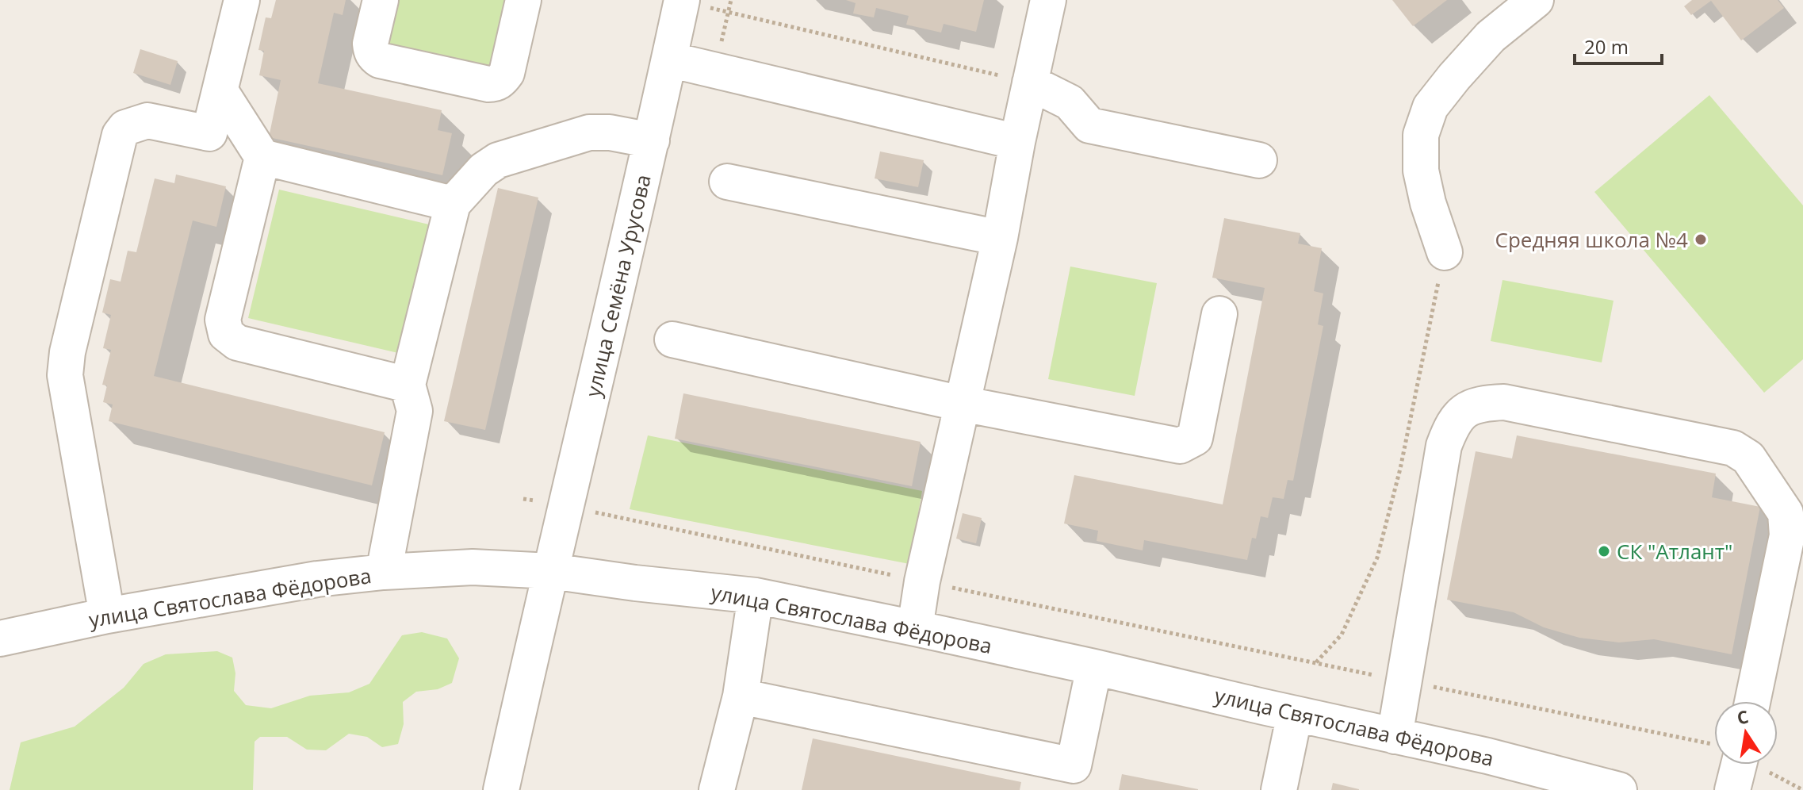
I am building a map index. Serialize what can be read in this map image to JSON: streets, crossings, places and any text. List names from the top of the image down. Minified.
{"streets":{"street":["улица Семёна Урусова","улица Святослава Фёдорова"]},"crossings":[["улица Семёна Урусова","улица Святослава Фёдорова"]],"places":["Средняя школа №4","СК \"Атлант\""],"scale_bar":"20 m","north":"top"}
